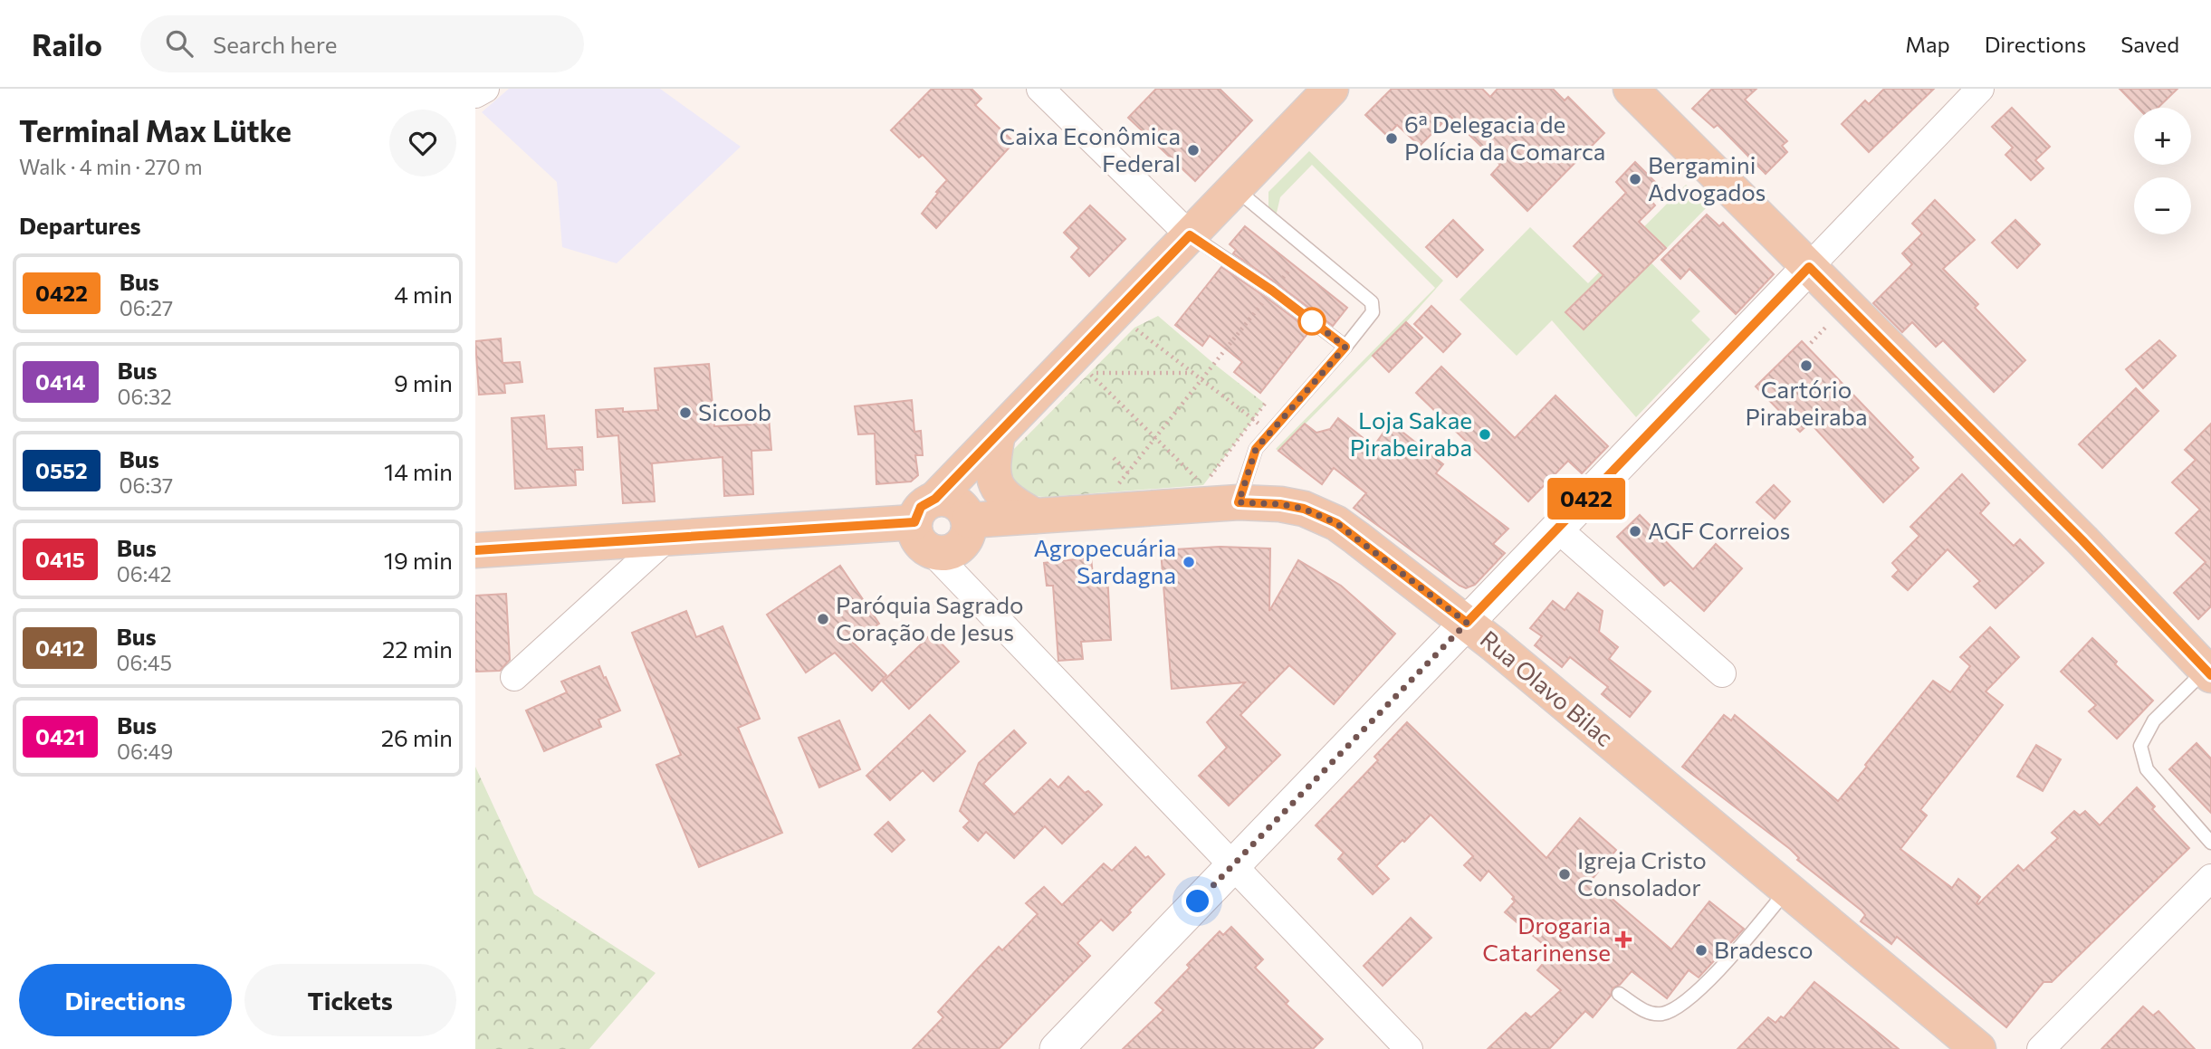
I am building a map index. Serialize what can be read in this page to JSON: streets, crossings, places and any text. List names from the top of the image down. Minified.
{"streets":{"main road":["Rua Olavo Bilac"]},"places":{"other":["6ª Delegacia de Polícia da Comarca","Caixa Econômica Federal","Bergamini Advogados","Cartório Pirabeiraba","Sicoob","Loja Sakae Pirabeiraba","AGF Correios","Agropecuária Sardagna","Paróquia Sagrado Coração de Jesus","Igreja Cristo Consolador","Bradesco"],"health":["Drogaria Catarinense"]},"lines":["bus line 0422"],"page":{"header":"Railo","search":"Search here","nav":["Map","Directions","Saved"],"heading":[["Terminal Max Lütke","Walk · 4 min · 270 m"],"Departures"],"on_map":"0422","map_buttons":["+","−"],"list":[{"mark":"0422","name":"Bus","note":"06:27","value":"4 min"},{"mark":"0414","name":"Bus","note":"06:32","value":"9 min"},{"mark":"0552","name":"Bus","note":"06:37","value":"14 min"},{"mark":"0415","name":"Bus","note":"06:42","value":"19 min"},{"mark":"0412","name":"Bus","note":"06:45","value":"22 min"},{"mark":"0421","name":"Bus","note":"06:49","value":"26 min"}],"buttons":["Directions","Tickets"]}}
